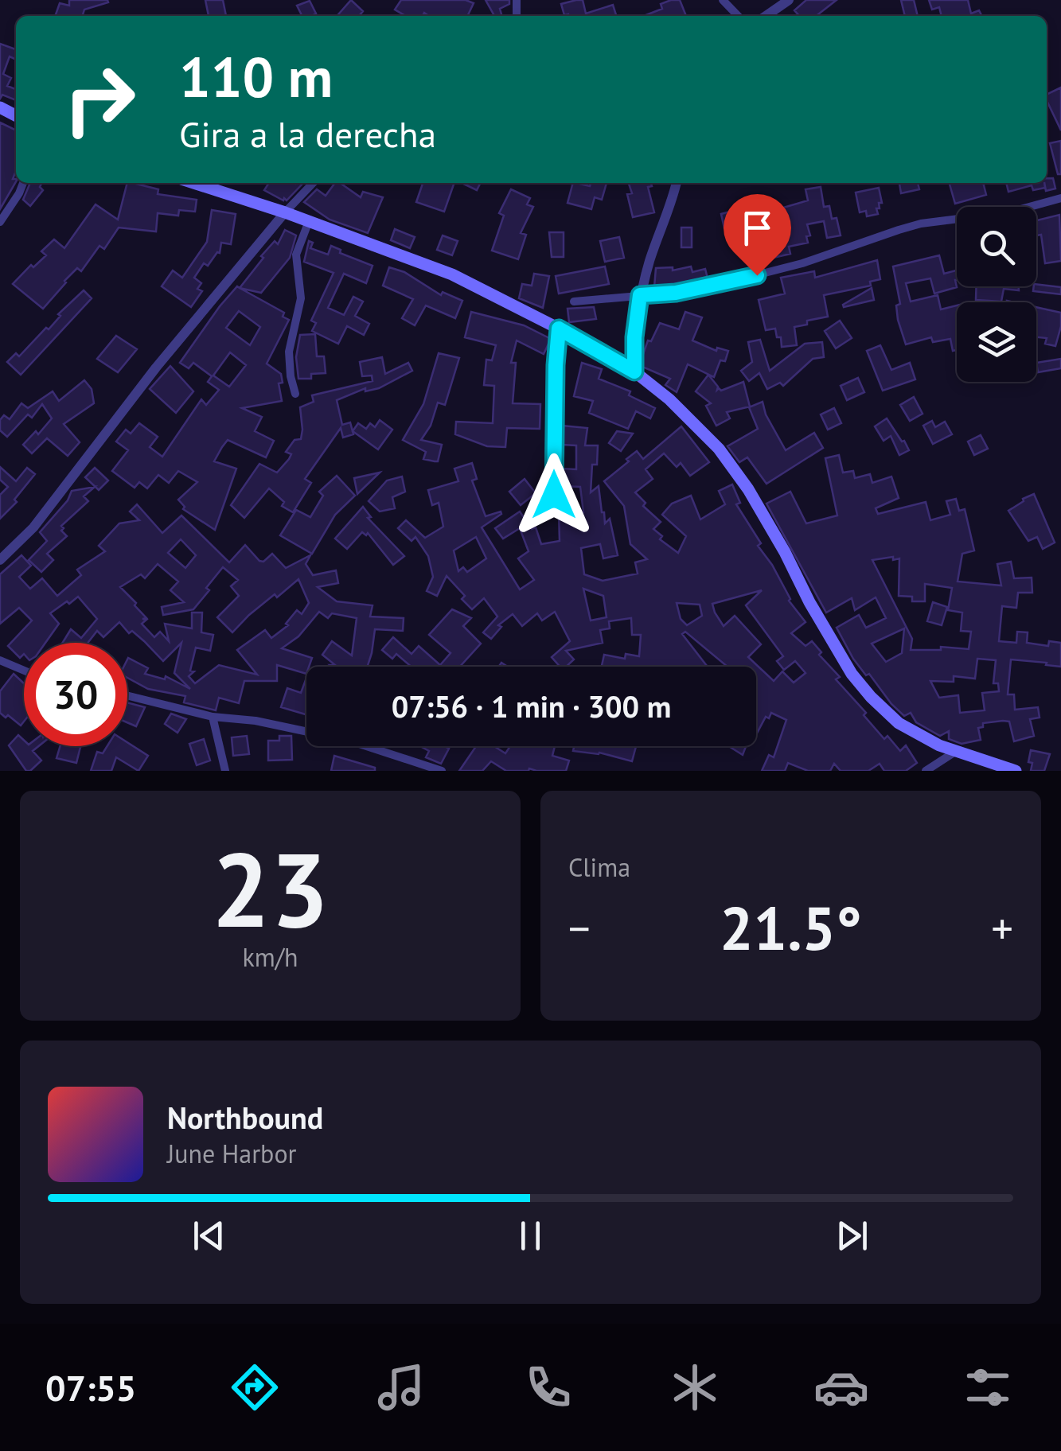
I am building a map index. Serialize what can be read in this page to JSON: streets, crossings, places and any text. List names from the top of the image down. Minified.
{"page":{"turn":["110 m","Gira a la derecha"],"limit":"30","trip":"07:56 · 1 min · 300 m","tile":[["23","km/h"],"Clima"],"heat":["−","21.5°","+"],"song":["Northbound","June Harbor"],"tabs":"07:55"}}
